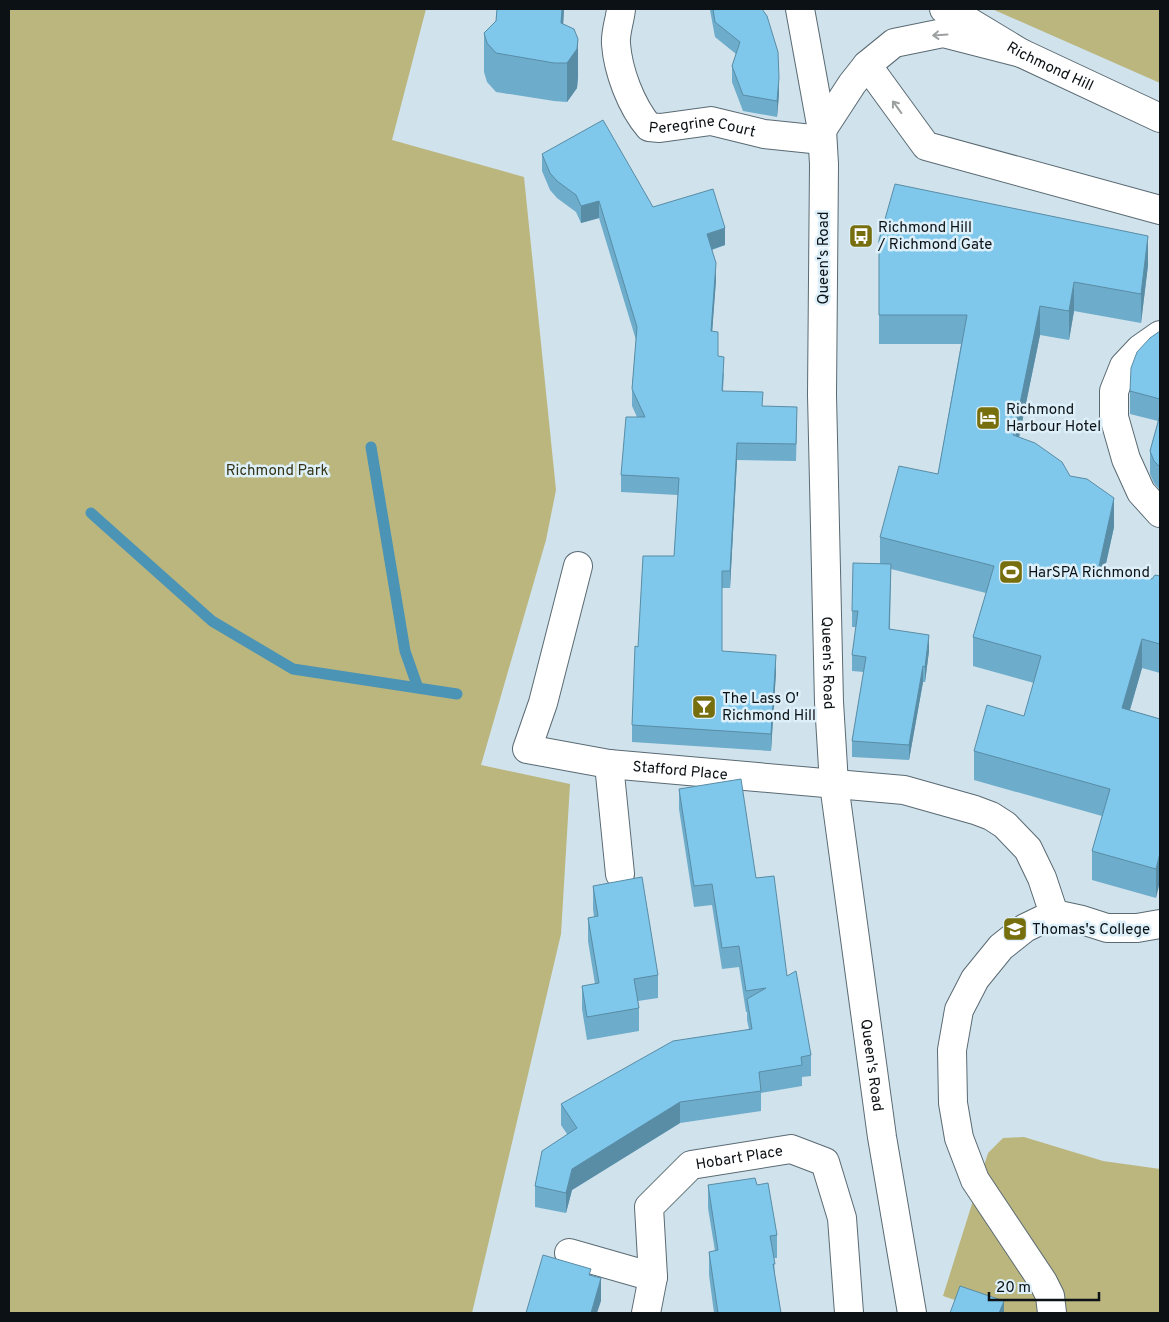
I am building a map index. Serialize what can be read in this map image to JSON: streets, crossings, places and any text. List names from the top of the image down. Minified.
{"streets":{"main road":["Richmond Hill","Peregrine Court","Queen's Road","Stafford Place","Hobart Place"]},"crossings":[["Peregrine Court","Queen's Road"],["Queen's Road","Stafford Place"]],"parks":["Richmond Park"],"places":{"bus stop":["Richmond Hill / Richmond Gate"],"hotel":["Richmond Harbour Hotel"],"sports":["HarSPA Richmond"],"bar":["The Lass O' Richmond Hill"],"school or university":["Thomas's College"]},"scale_bar":"20 m"}
